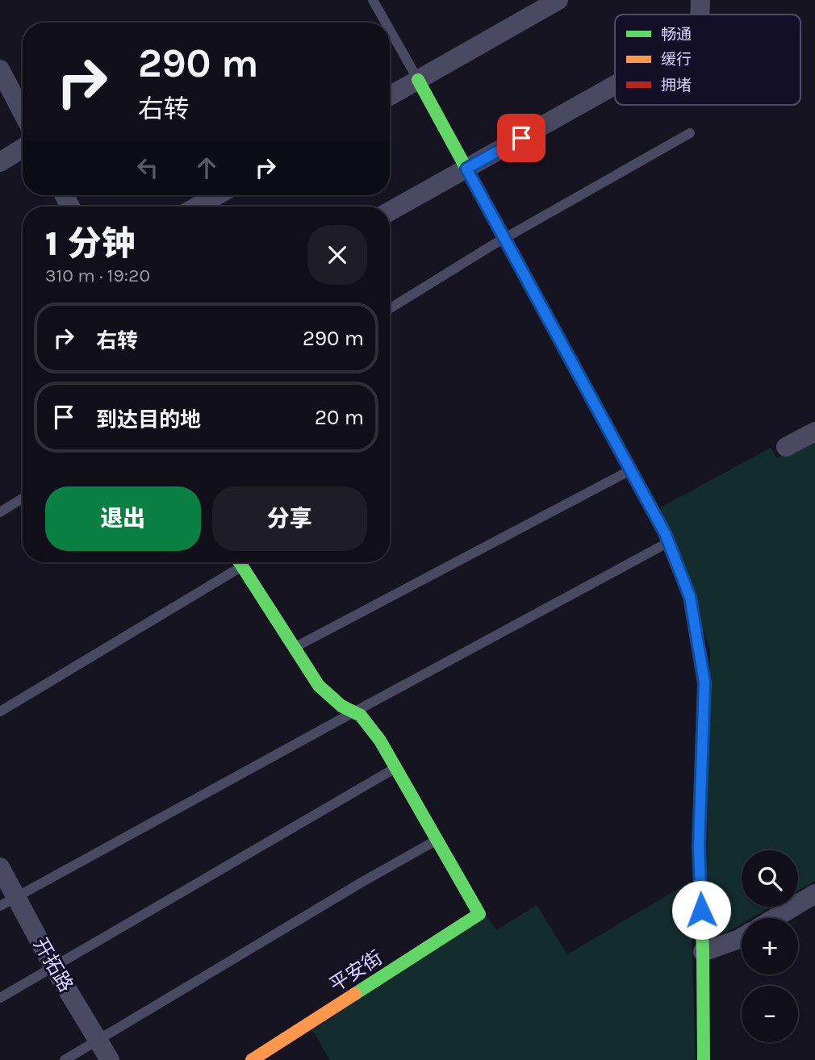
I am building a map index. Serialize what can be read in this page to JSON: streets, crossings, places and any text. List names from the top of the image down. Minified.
{"streets":{"street":["开拓路","平安街"]},"legend":["畅通","缓行","拥堵"],"page":{"turn":["290 m","右转"],"heading":["1 分钟","310 m · 19:20"],"list":[{"name":"右转","value":"290 m"},{"name":"到达目的地","value":"20 m"}],"buttons":["退出","分享"],"map_buttons":["+","−"]}}
